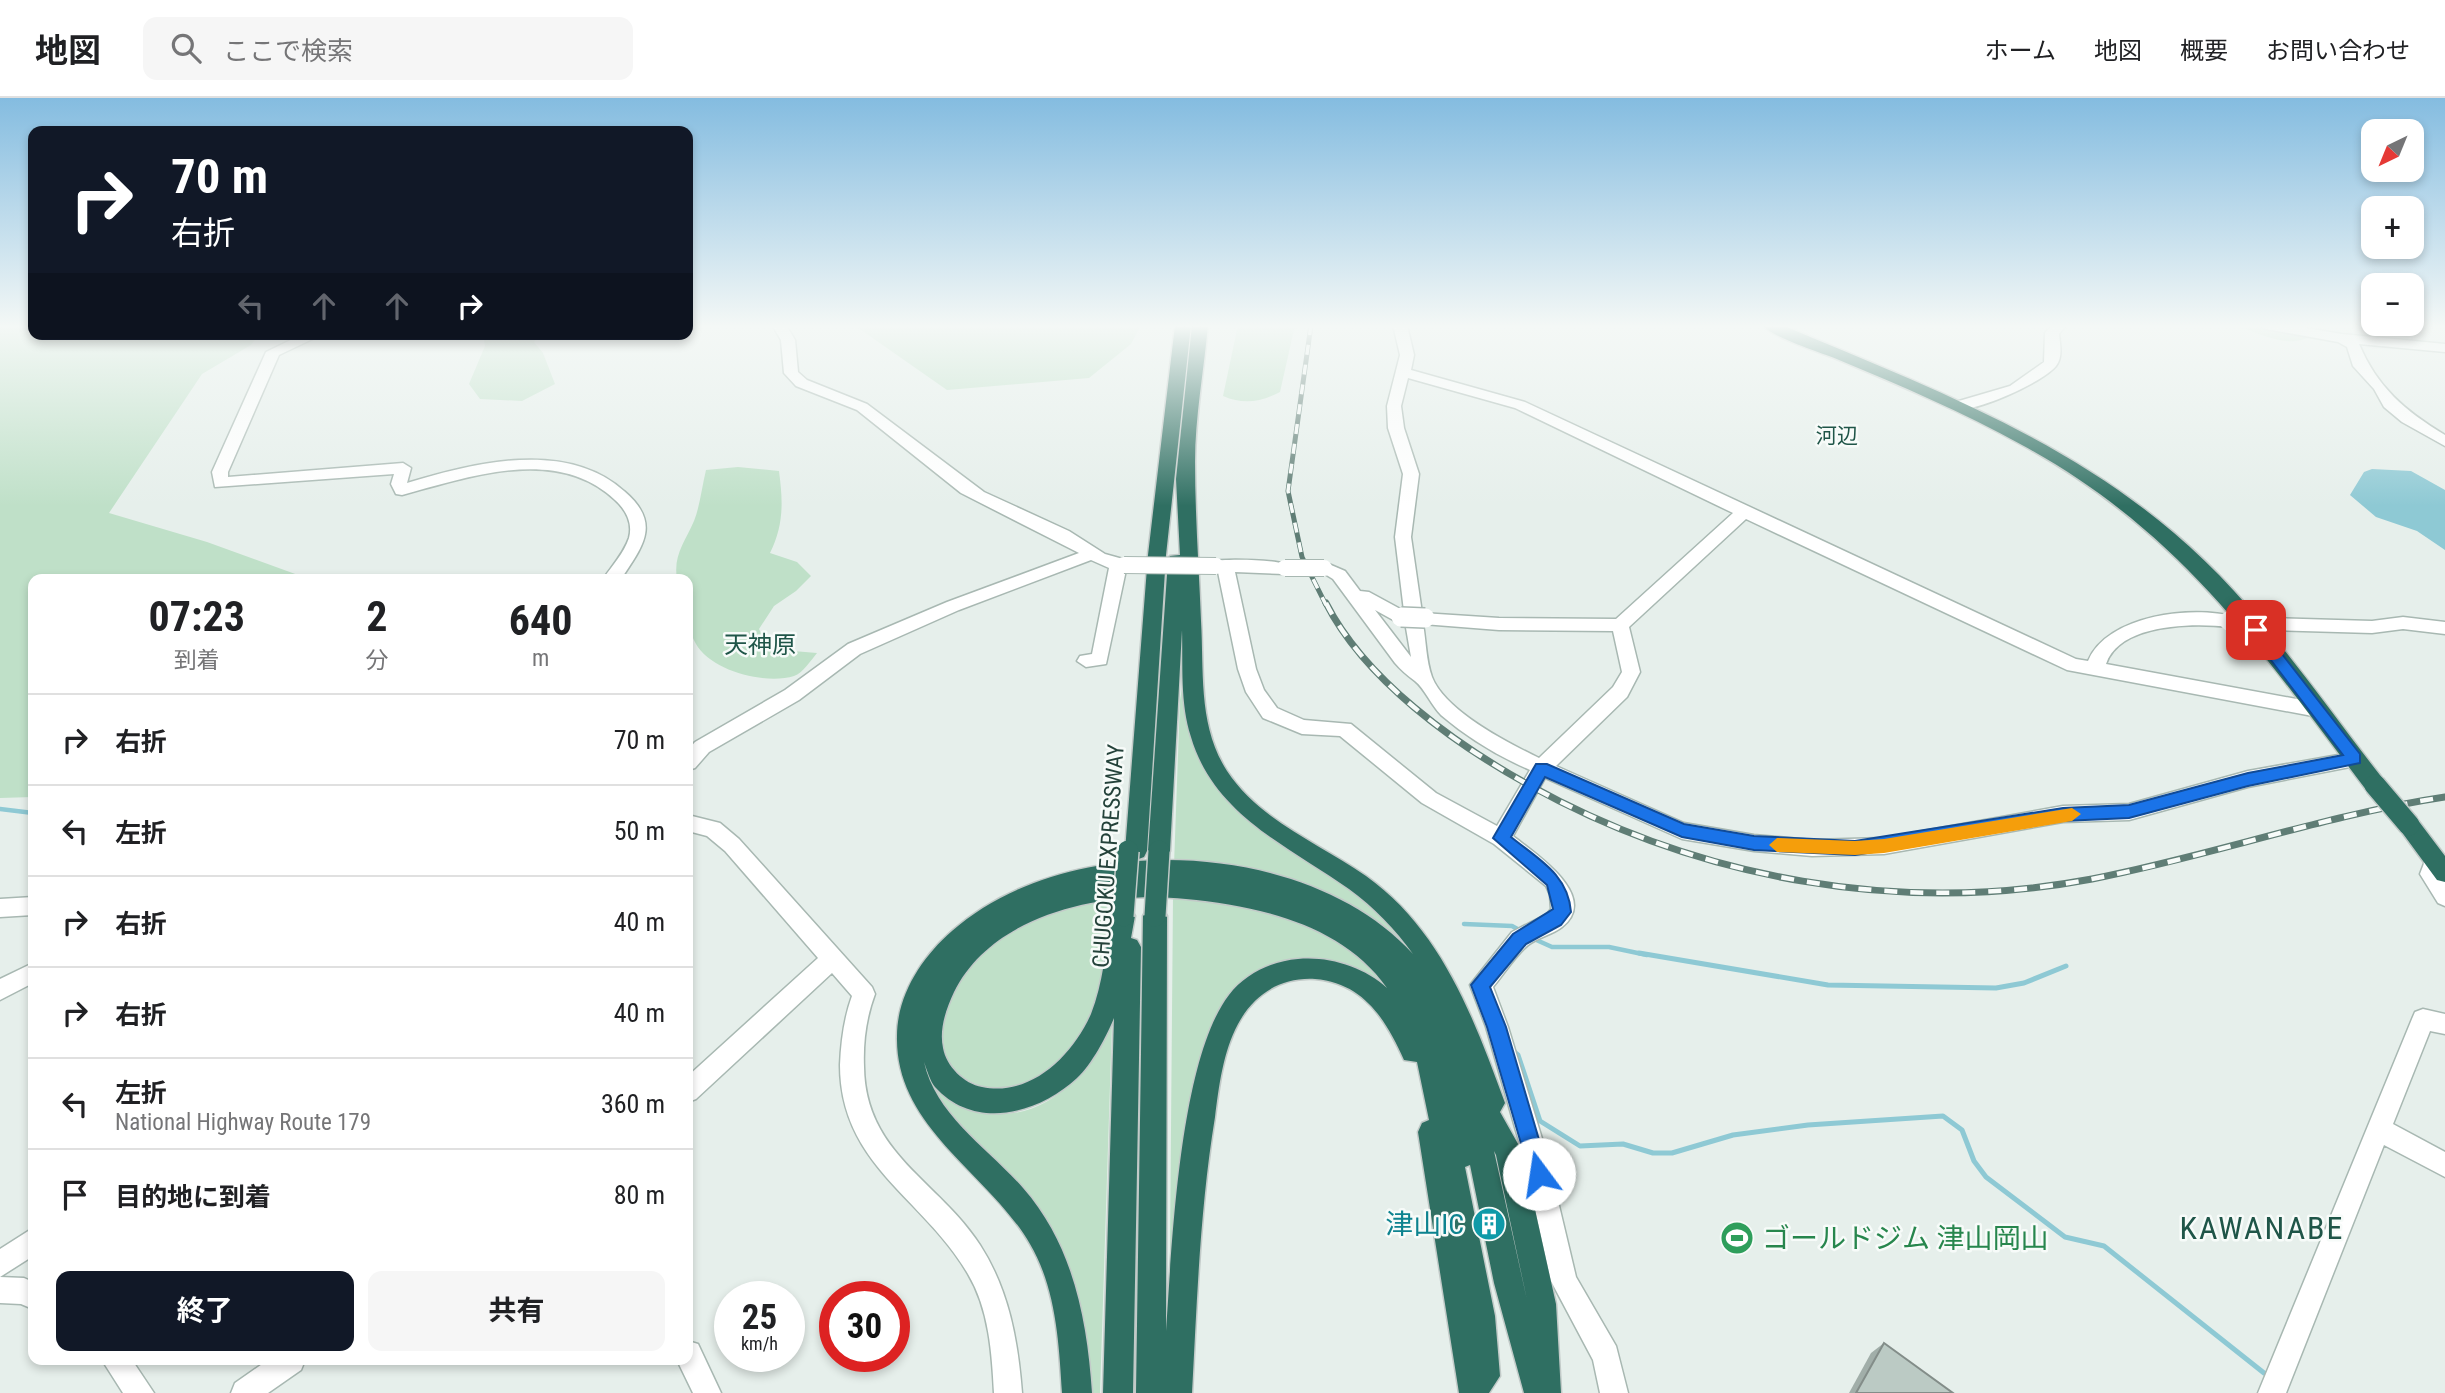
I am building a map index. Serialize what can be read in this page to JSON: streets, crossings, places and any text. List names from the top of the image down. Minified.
{"streets":{"highway":["CHUGOKU EXPRESSWAY"]},"districts":["河辺","天神原","KAWANABE"],"places":{"building":["津山IC"],"sports":["ゴールドジム 津山岡山"]},"north":"bottom left","page":{"header":"地図","search":"ここで検索","nav":["ホーム","地図","概要","お問い合わせ"],"map_buttons":["+","−"],"turn":["70 m","右折"],"eta":["07:23","到着","2","分","640","m"],"list":[{"name":"右折","value":"70 m"},{"name":"左折","value":"50 m"},{"name":"右折","value":"40 m"},{"name":"右折","value":"40 m"},{"name":"左折","note":"National Highway Route 179","value":"360 m"},{"name":"目的地に到着","value":"80 m"}],"buttons":["終了","共有"],"speed":"25 km/h","limit":"30"}}
